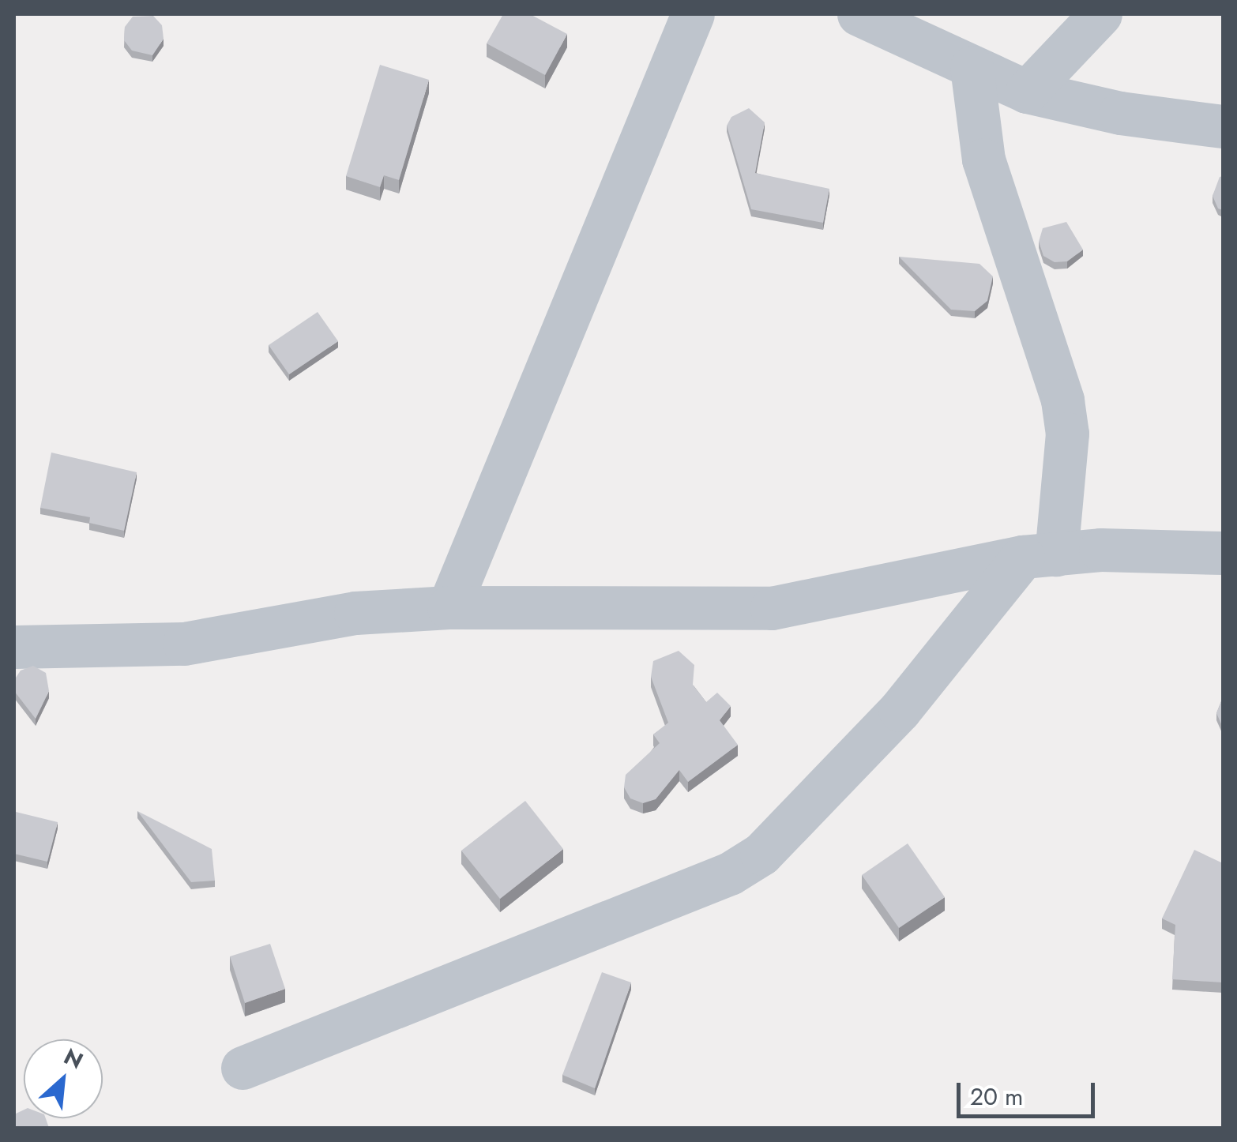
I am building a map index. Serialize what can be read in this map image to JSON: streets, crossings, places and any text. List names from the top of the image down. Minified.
{"scale_bar":"20 m","north":"top right"}
